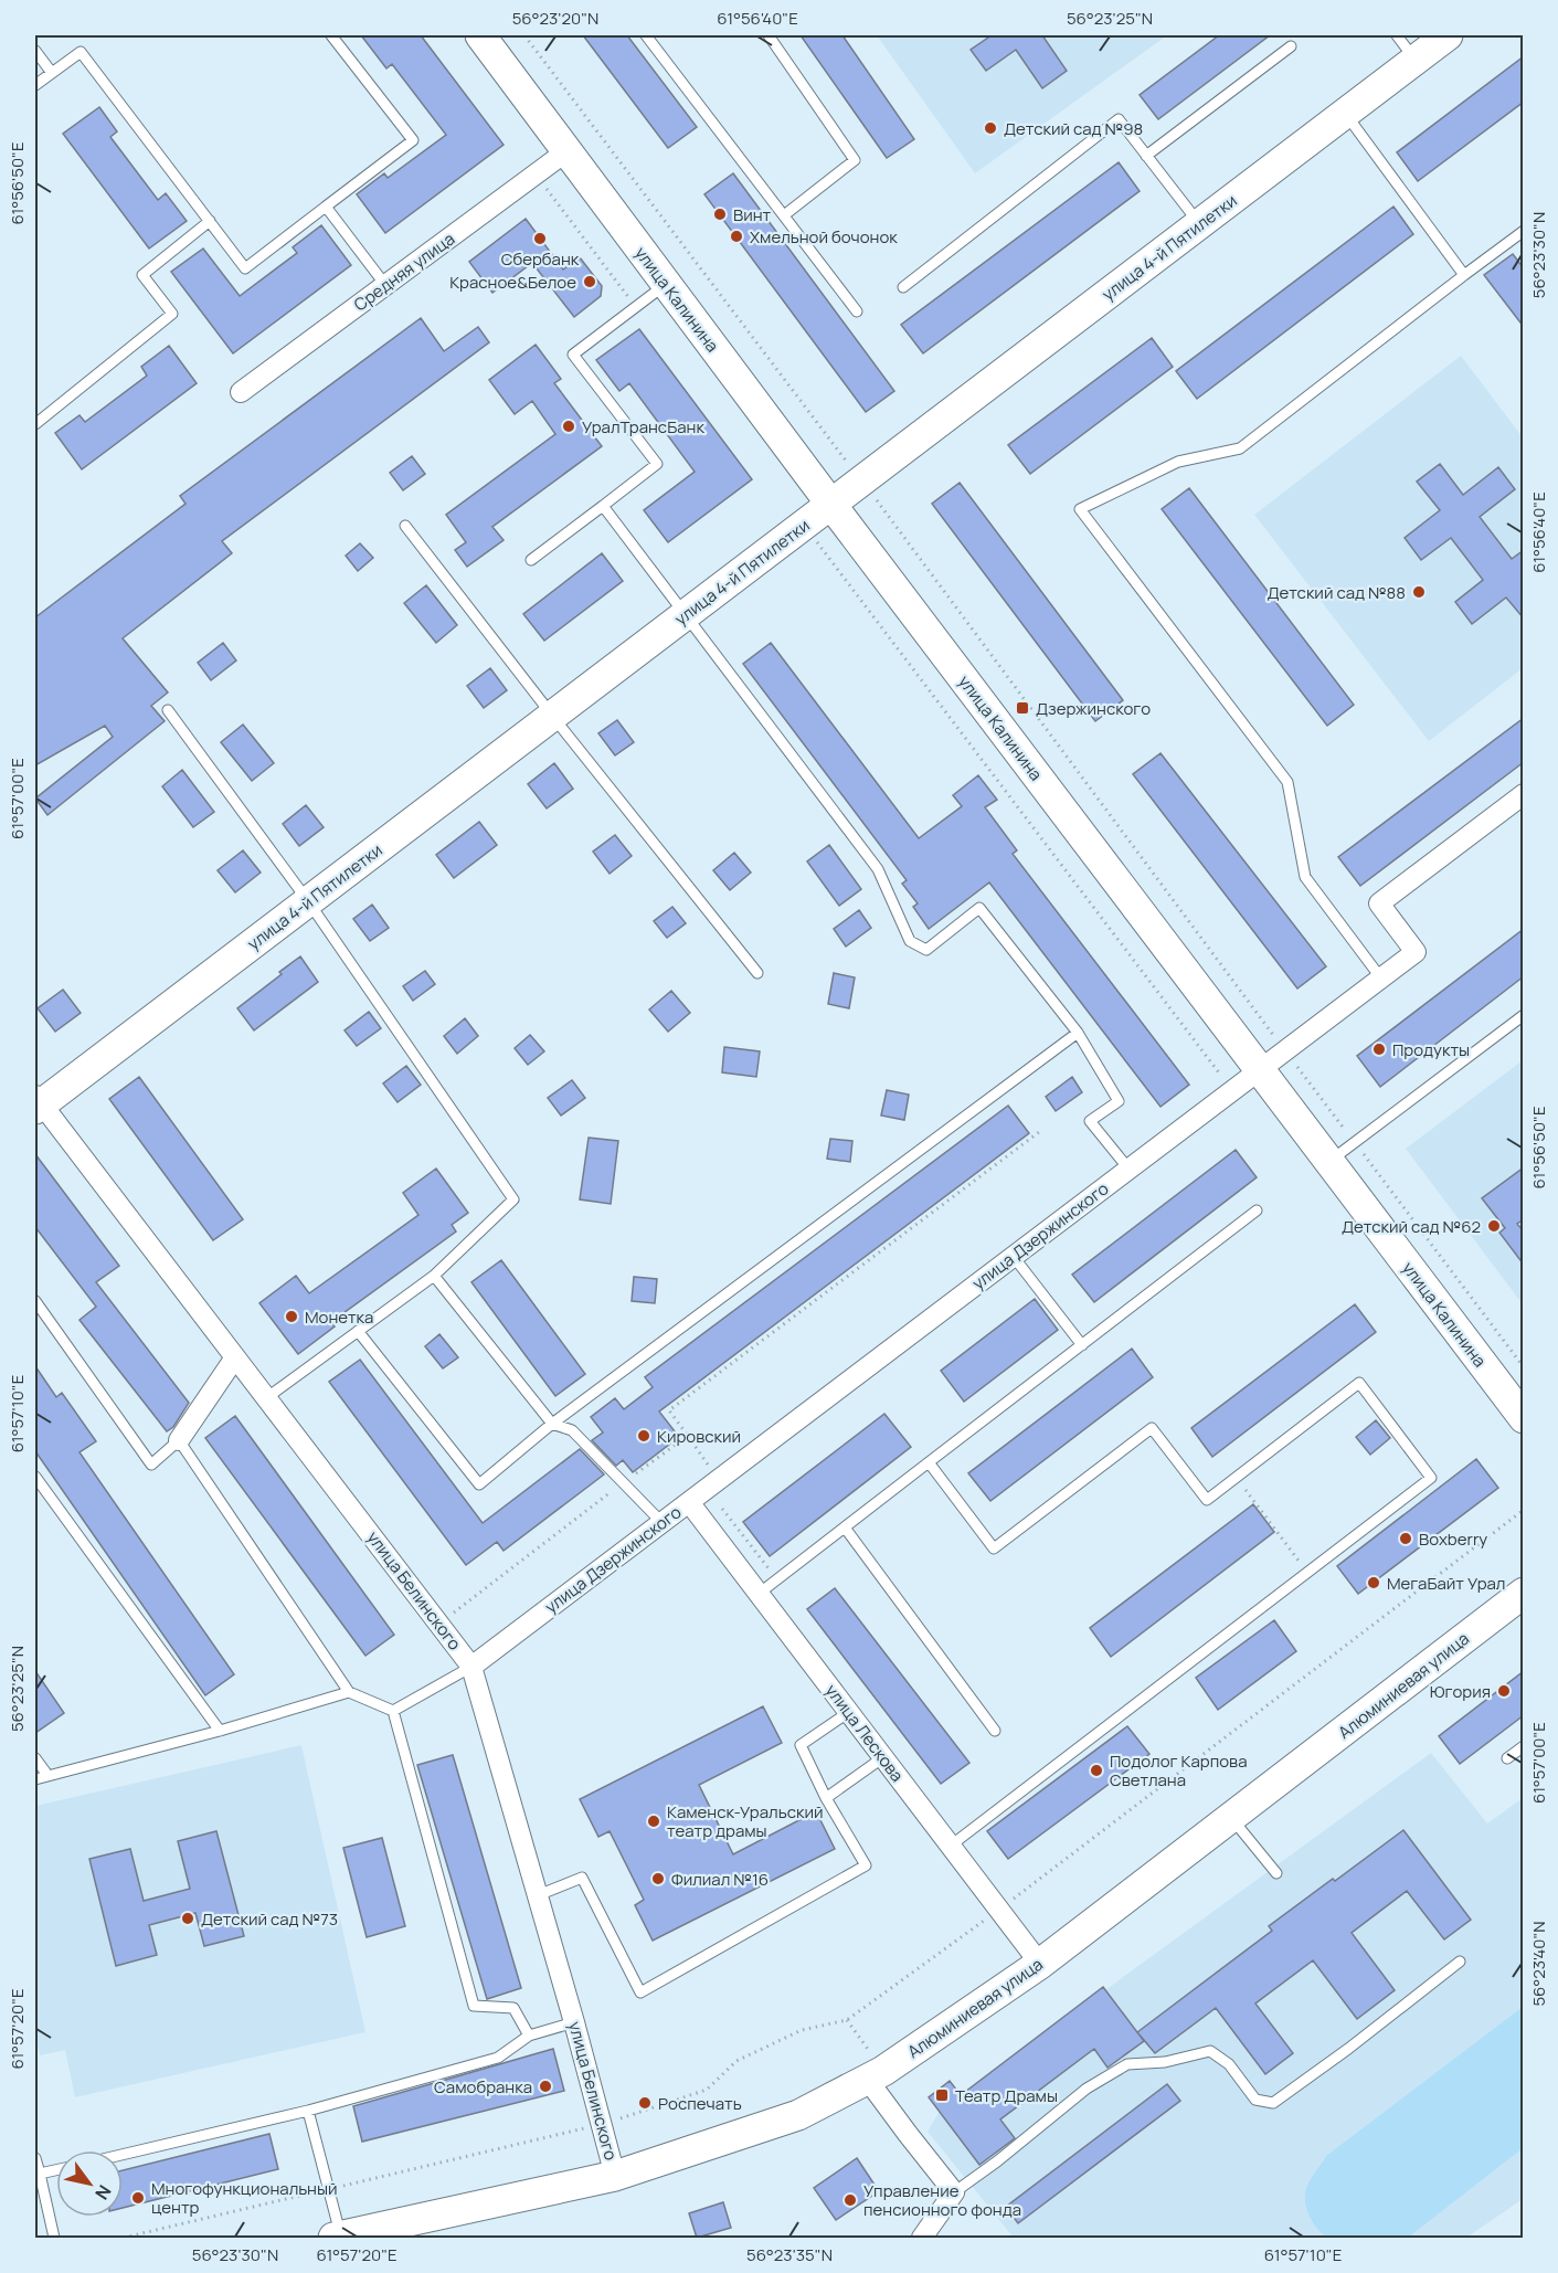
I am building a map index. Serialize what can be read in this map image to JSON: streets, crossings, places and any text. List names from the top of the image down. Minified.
{"streets":{"main road":["улица 4-й Пятилетки","улица Калинина","Алюминиевая улица"],"street":["Средняя улица","улица Дзержинского","улица Белинского","улица Лескова"]},"crossings":[["улица 4-й Пятилетки","улица Калинина"],["улица 4-й Пятилетки","улица Белинского"],["Средняя улица","улица Калинина"],["улица Калинина","улица Дзержинского"],["улица Дзержинского","улица Белинского"],["улица Дзержинского","улица Лескова"],["улица Белинского","Алюминиевая улица"],["Алюминиевая улица","улица Лескова"]],"places":{"other":["Детский сад №98","Винт","Хмельной бочонок","Сбербанк","Красное&Белое","УралТрансБанк","Детский сад №88","Продукты","Детский сад №62","Монетка","Кировский","Boxberry","МегаБайт Урал","Югория","Подолог Карпова Светлана","Каменск-Уральский театр драмы","Филиал №16","Детский сад №73","Самобранка","Роспечать","Многофункциональный центр","Управление пенсионного фонда"],"transit":["Дзержинского","Театр Драмы"]},"north":"bottom right","coordinates":["56°23'20\"N","61°56'40\"E","56°23'25\"N","61°56'50\"E","56°23'30\"N","61°57'00\"E","61°57'10\"E","56°23'40\"N","61°57'20\"E","56°23'35\"N"]}
